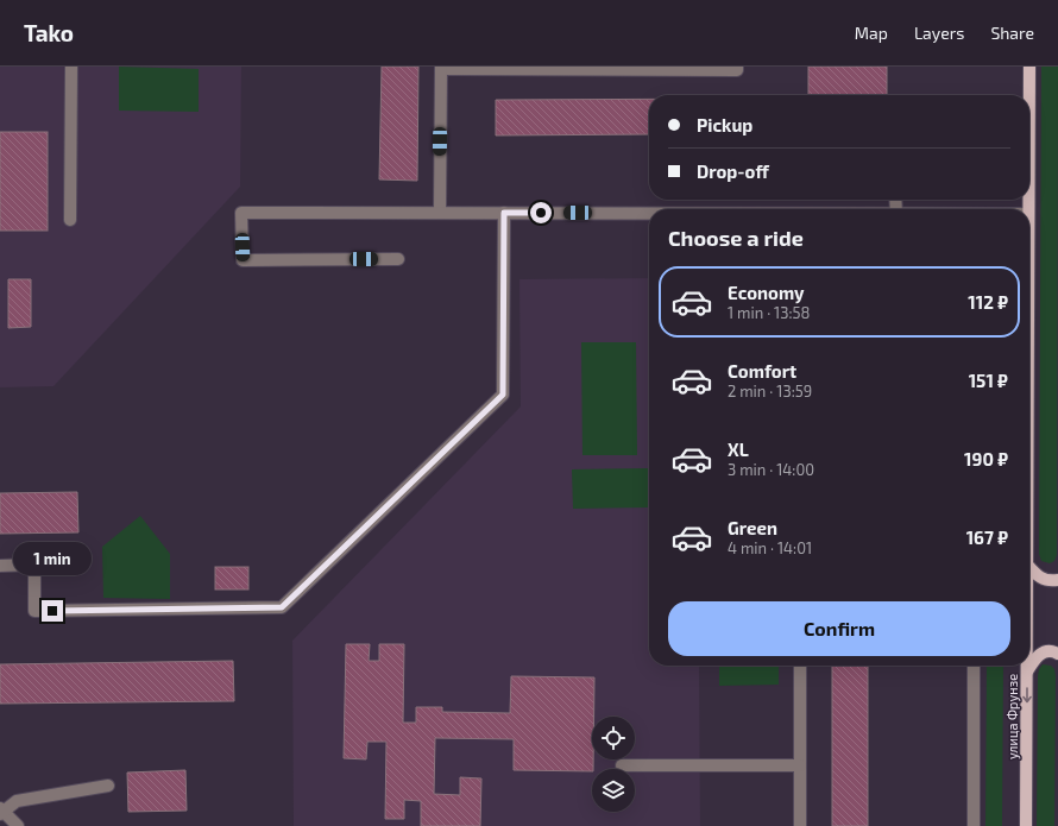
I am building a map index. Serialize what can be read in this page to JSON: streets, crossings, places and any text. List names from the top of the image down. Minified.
{"streets":{"main road":["улица Фрунзе"]},"one_way":["улица Фрунзе"],"page":{"header":"Tako","nav":["Map","Layers","Share"],"banner":["Pickup","Drop-off"],"heading":"Choose a ride","list":[{"name":"Economy","note":"1 min · 13:58","value":"112 ₽"},{"name":"Comfort","note":"2 min · 13:59","value":"151 ₽"},{"name":"XL","note":"3 min · 14:00","value":"190 ₽"},{"name":"Green","note":"4 min · 14:01","value":"167 ₽"}],"bubble":"1 min","buttons":"Confirm"}}
